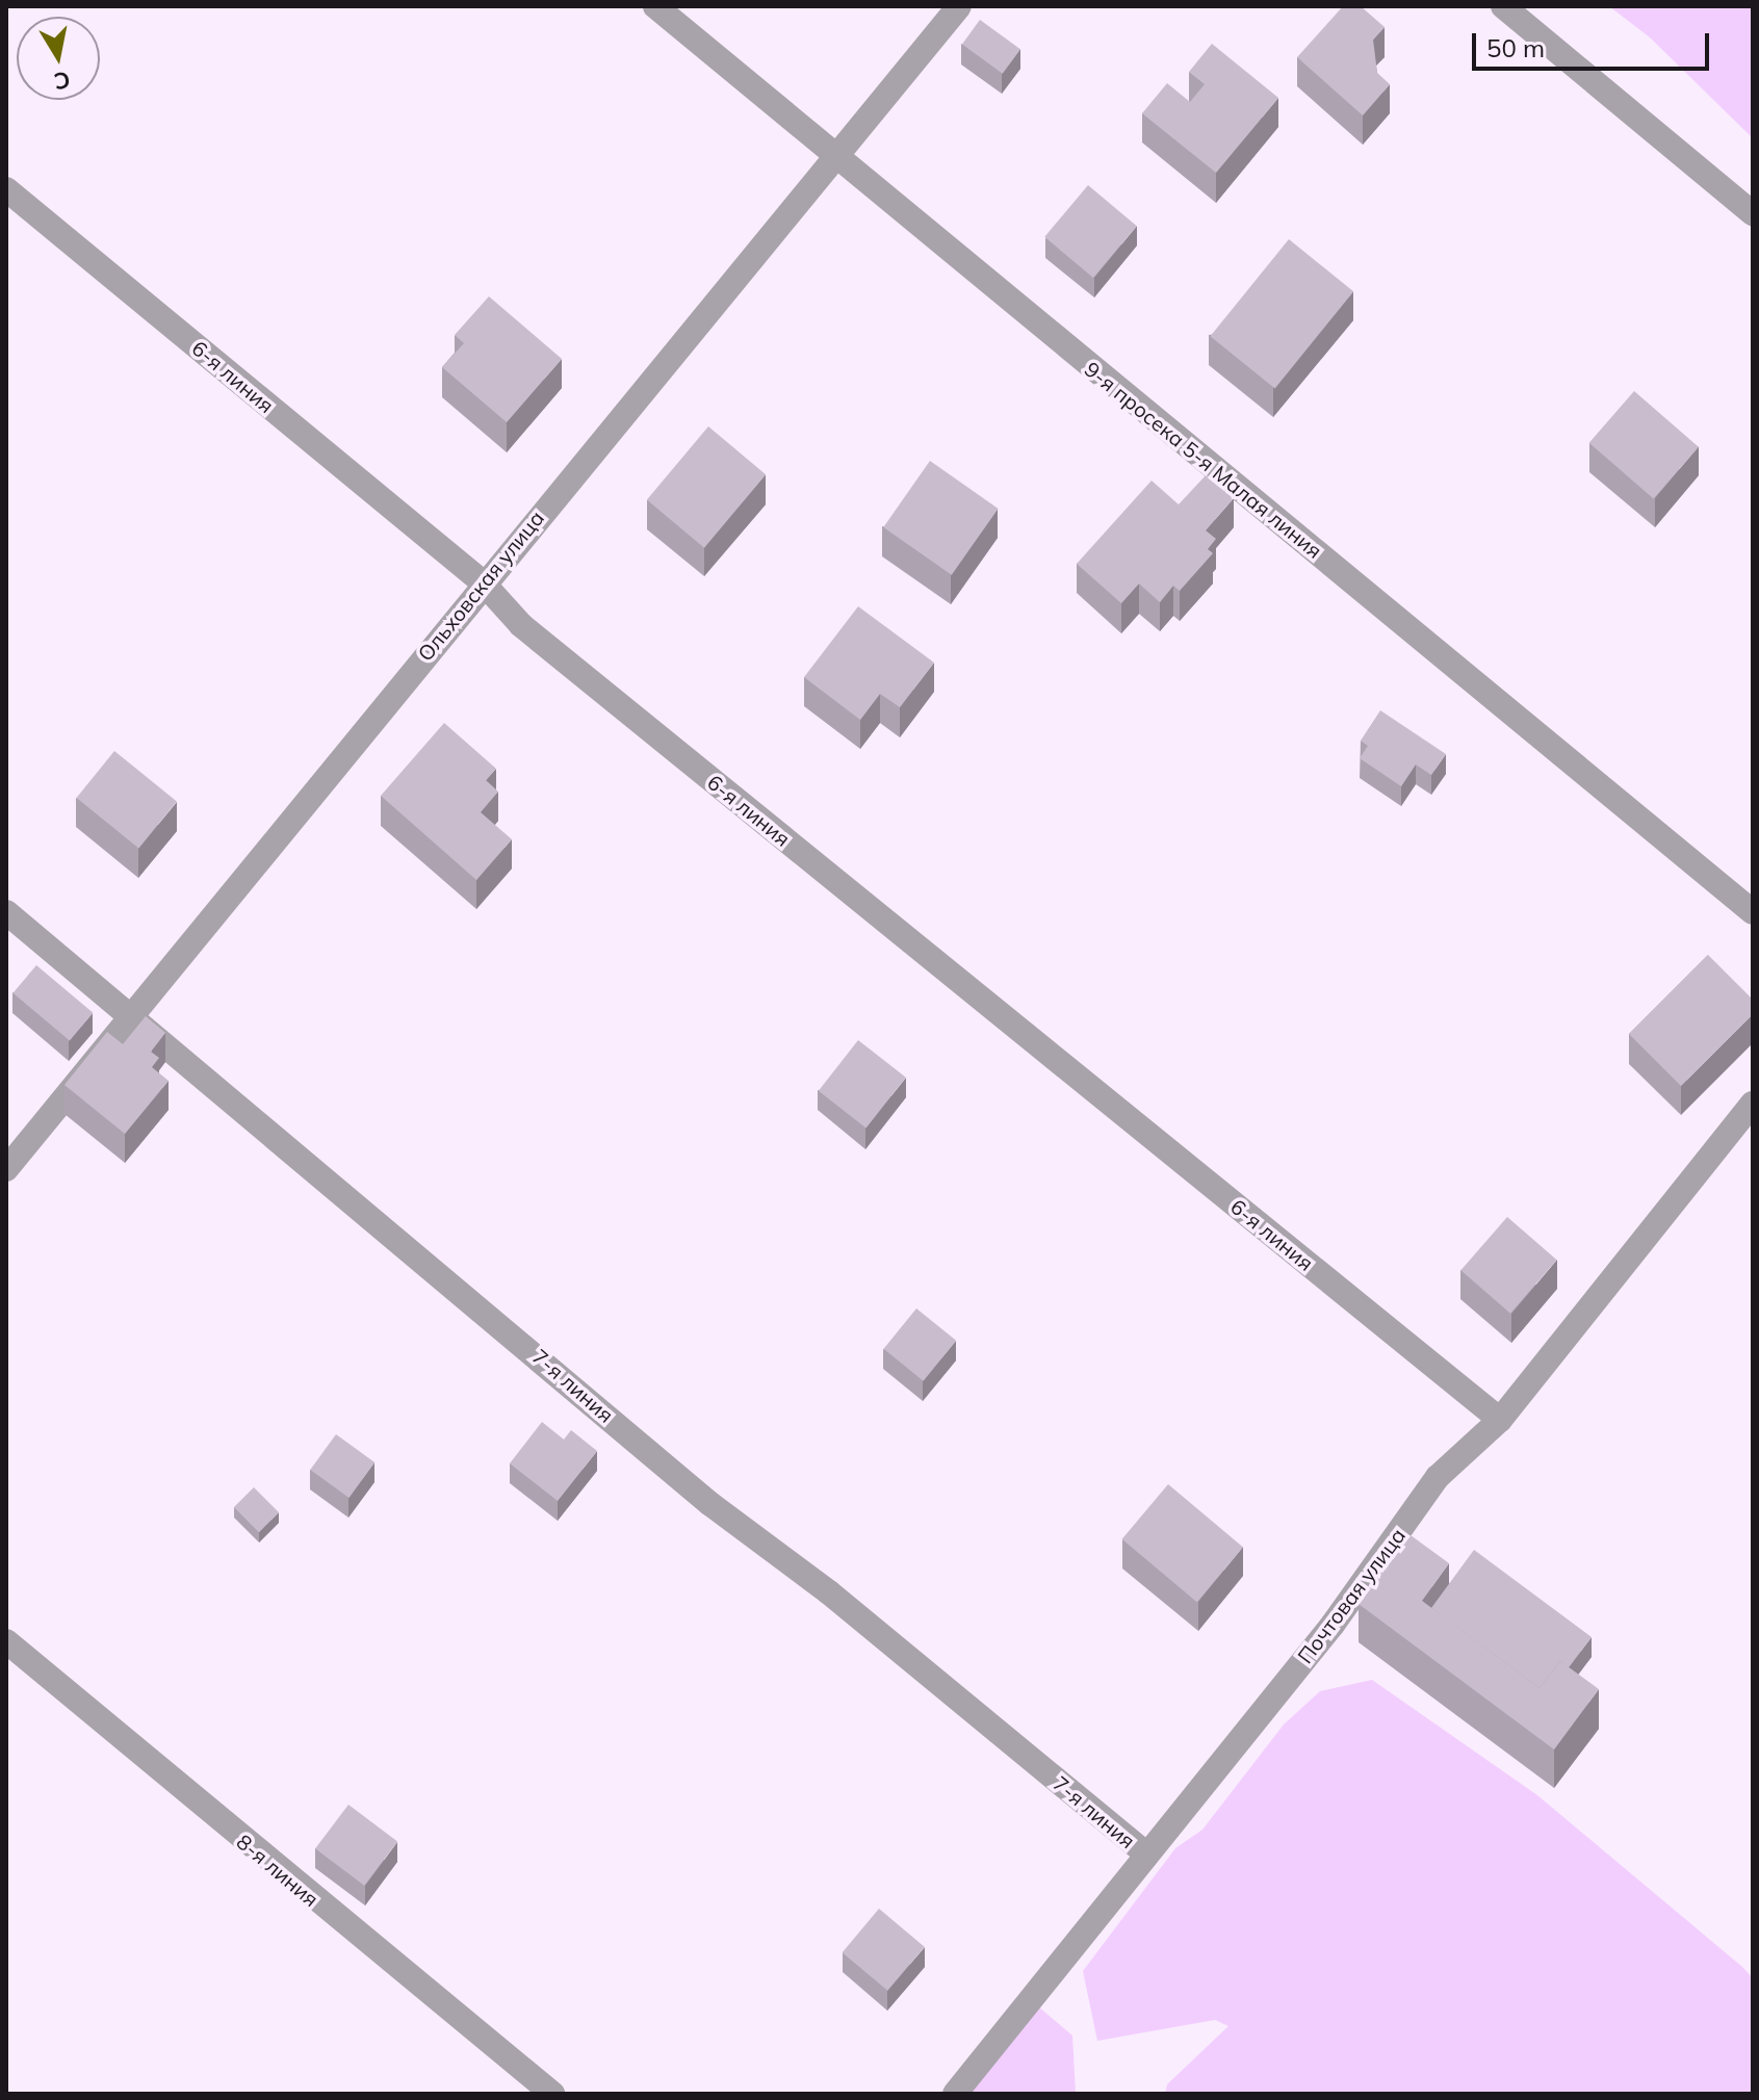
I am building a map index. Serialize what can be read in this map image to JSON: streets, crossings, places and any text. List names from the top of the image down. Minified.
{"streets":{"street":["6-я линия","9-я просека 5-я Малая линия","Ольховская улица","7-я линия","Почтовая улица","8-я линия"]},"crossings":[["6-я линия","Ольховская улица"],["6-я линия","Почтовая улица"],["9-я просека 5-я Малая линия","Ольховская улица"],["Ольховская улица","7-я линия"],["7-я линия","Почтовая улица"]],"scale_bar":"50 m","north":"bottom"}
